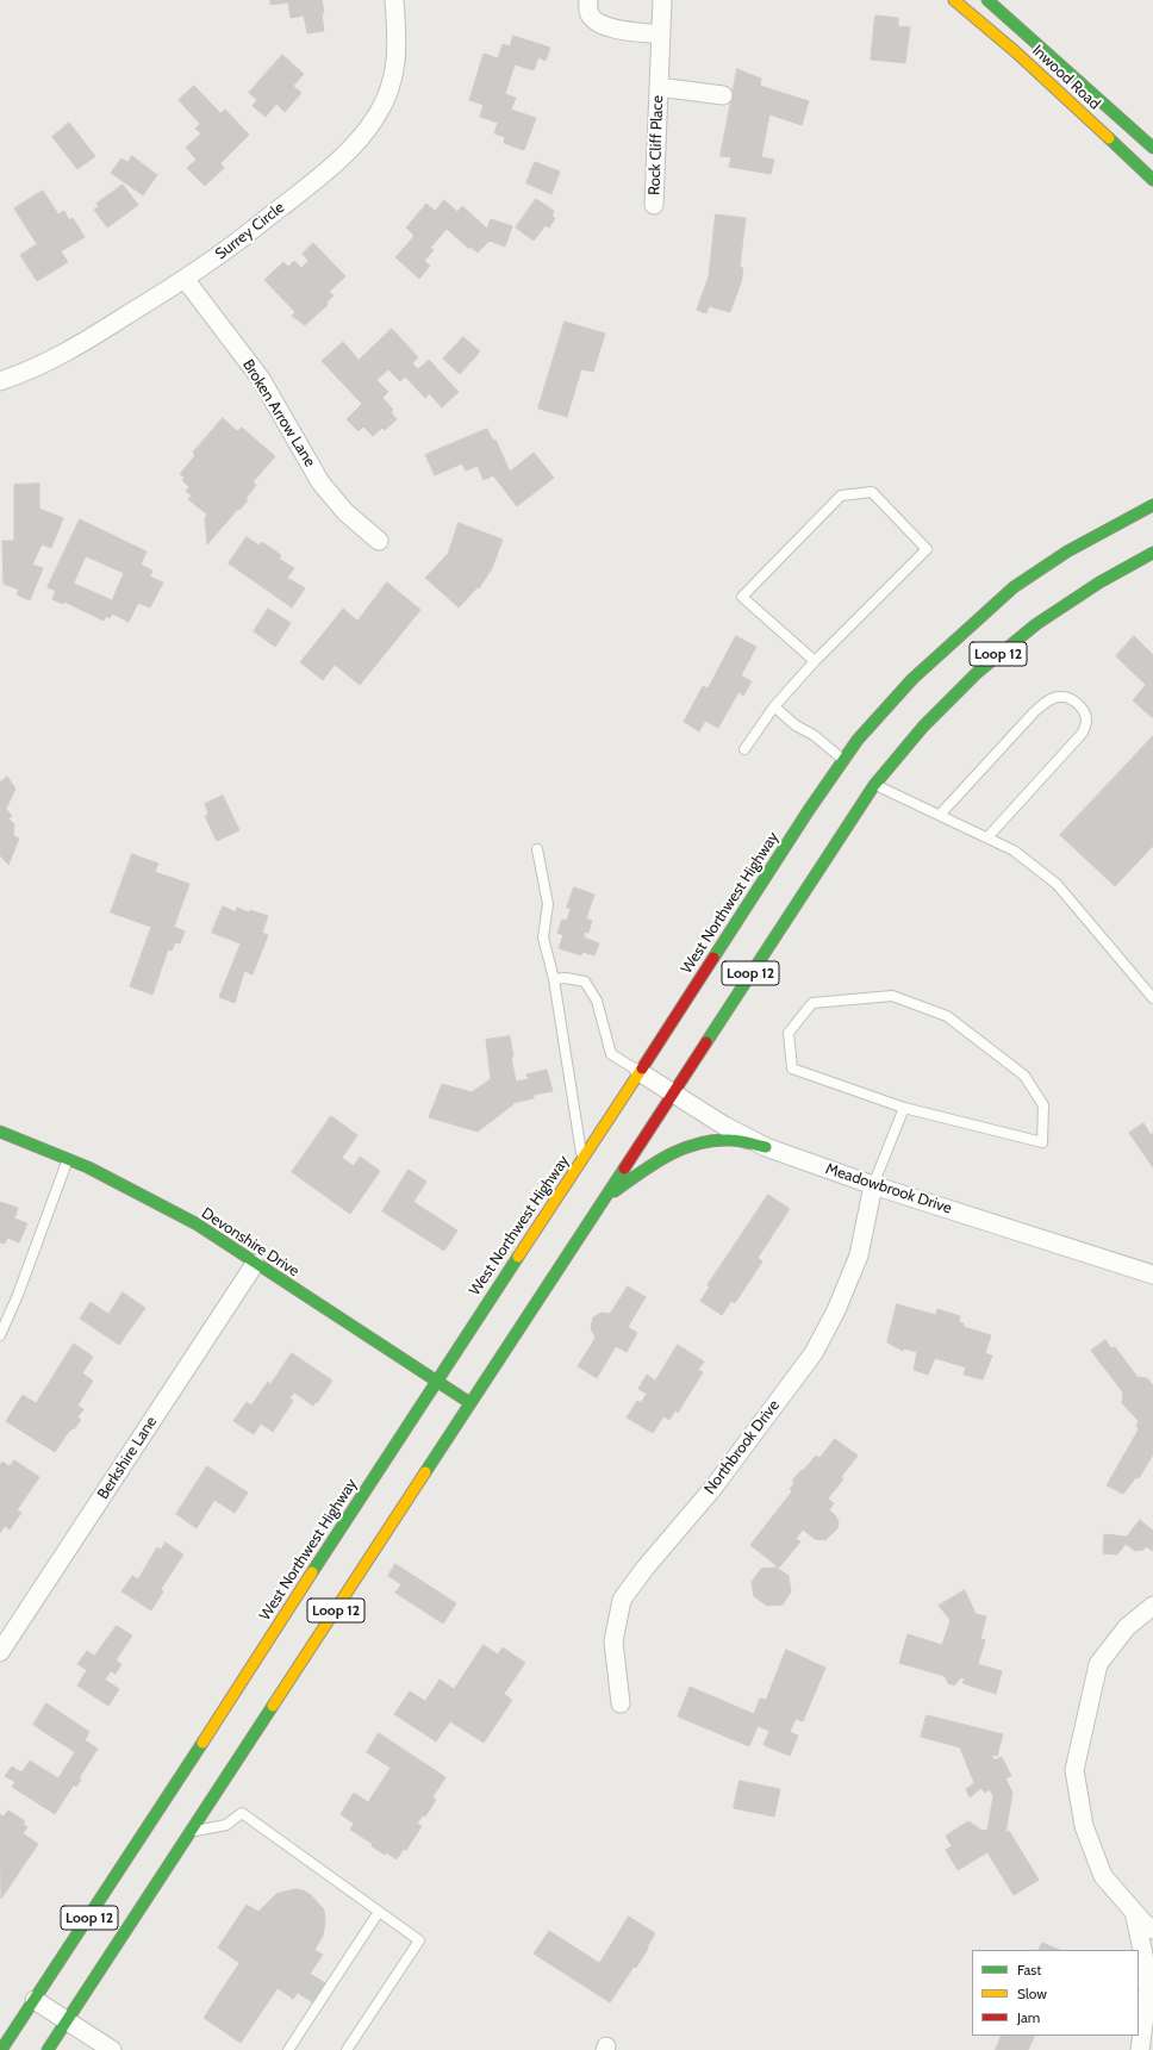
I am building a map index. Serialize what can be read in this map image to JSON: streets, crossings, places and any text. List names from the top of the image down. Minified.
{"streets":{"main road":["Inwood Road","Loop 12","West Northwest Highway","Devonshire Drive"],"street":["Rock Cliff Place","Surrey Circle","Broken Arrow Lane","Meadowbrook Drive","Northbrook Drive","Berkshire Lane"]},"crossings":[["Surrey Circle","Broken Arrow Lane"],["Loop 12","Meadowbrook Drive"],["Loop 12","Devonshire Drive"],["West Northwest Highway","Meadowbrook Drive"],["West Northwest Highway","Devonshire Drive"],["Meadowbrook Drive","Northbrook Drive"],["Devonshire Drive","Berkshire Lane"]],"legend":["Fast","Slow","Jam"]}
